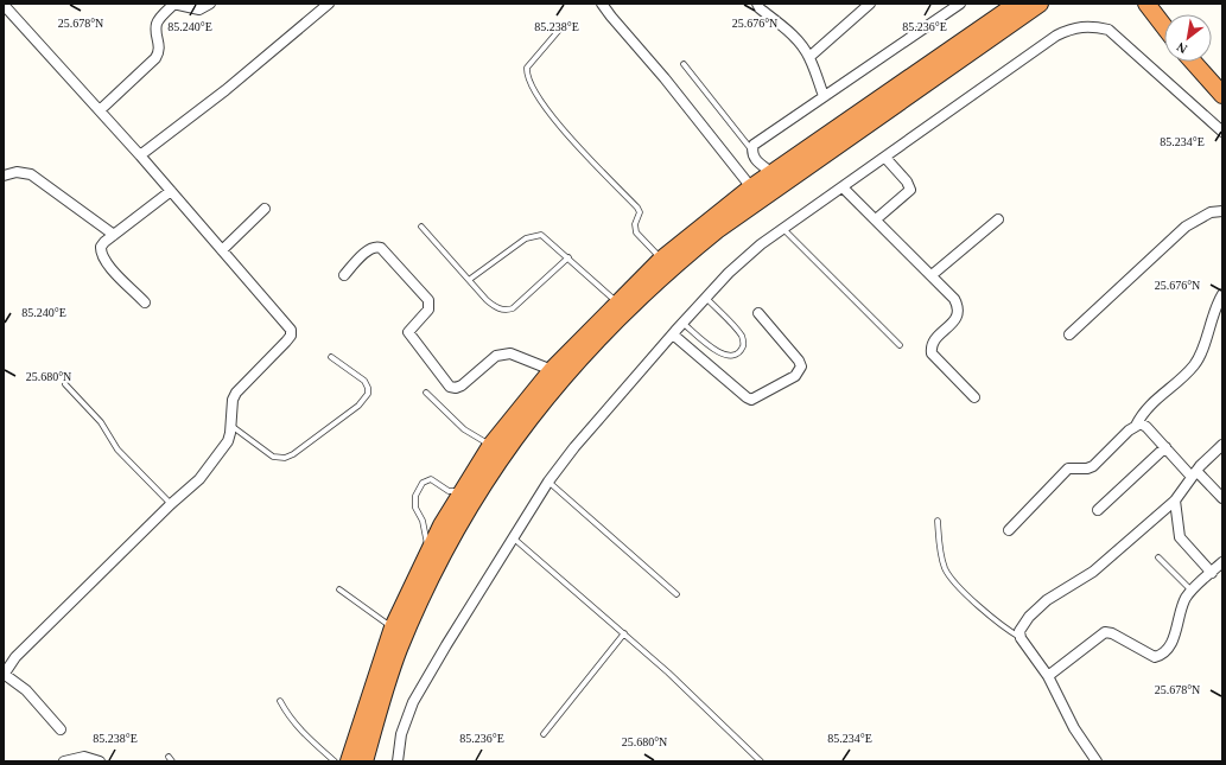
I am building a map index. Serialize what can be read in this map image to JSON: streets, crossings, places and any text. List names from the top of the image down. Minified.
{"north":"bottom left","coordinates":["25.678°N","25.676°N","85.236°E","85.240°E","85.238°E","85.234°E","25.680°N"]}
